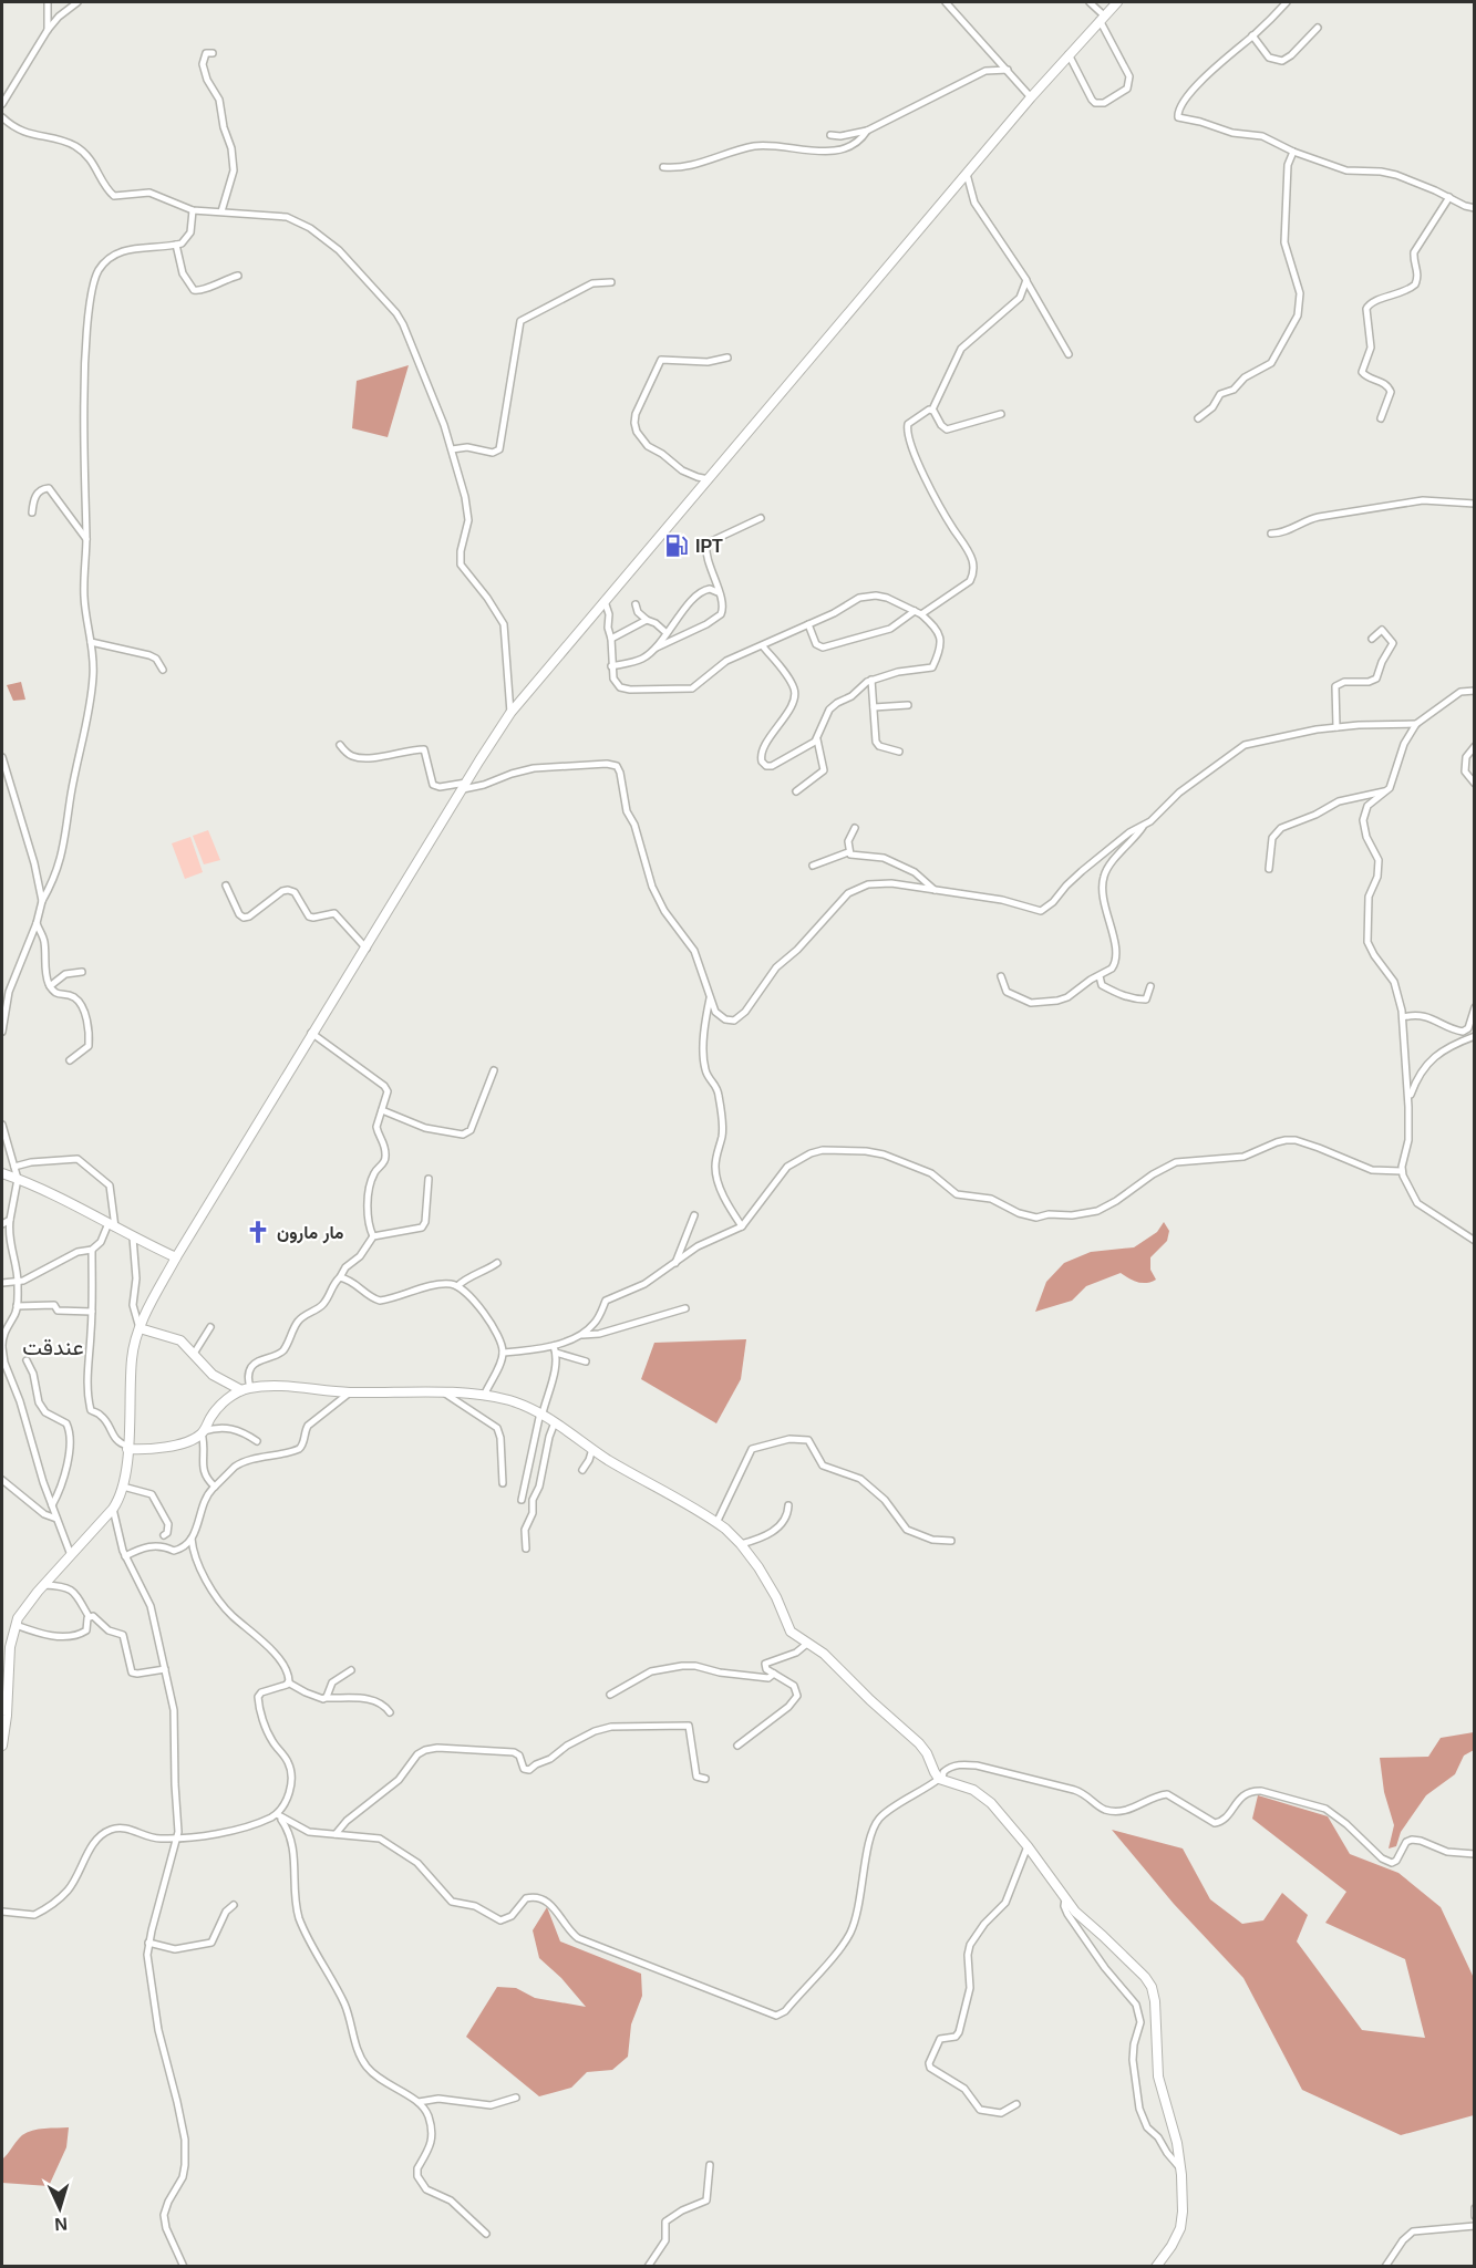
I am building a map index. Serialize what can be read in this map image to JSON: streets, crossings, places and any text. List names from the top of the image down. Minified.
{"districts":["عندقت"],"places":{"fuel station":["IPT"],"church":["مار مارون"]},"north":"bottom"}
